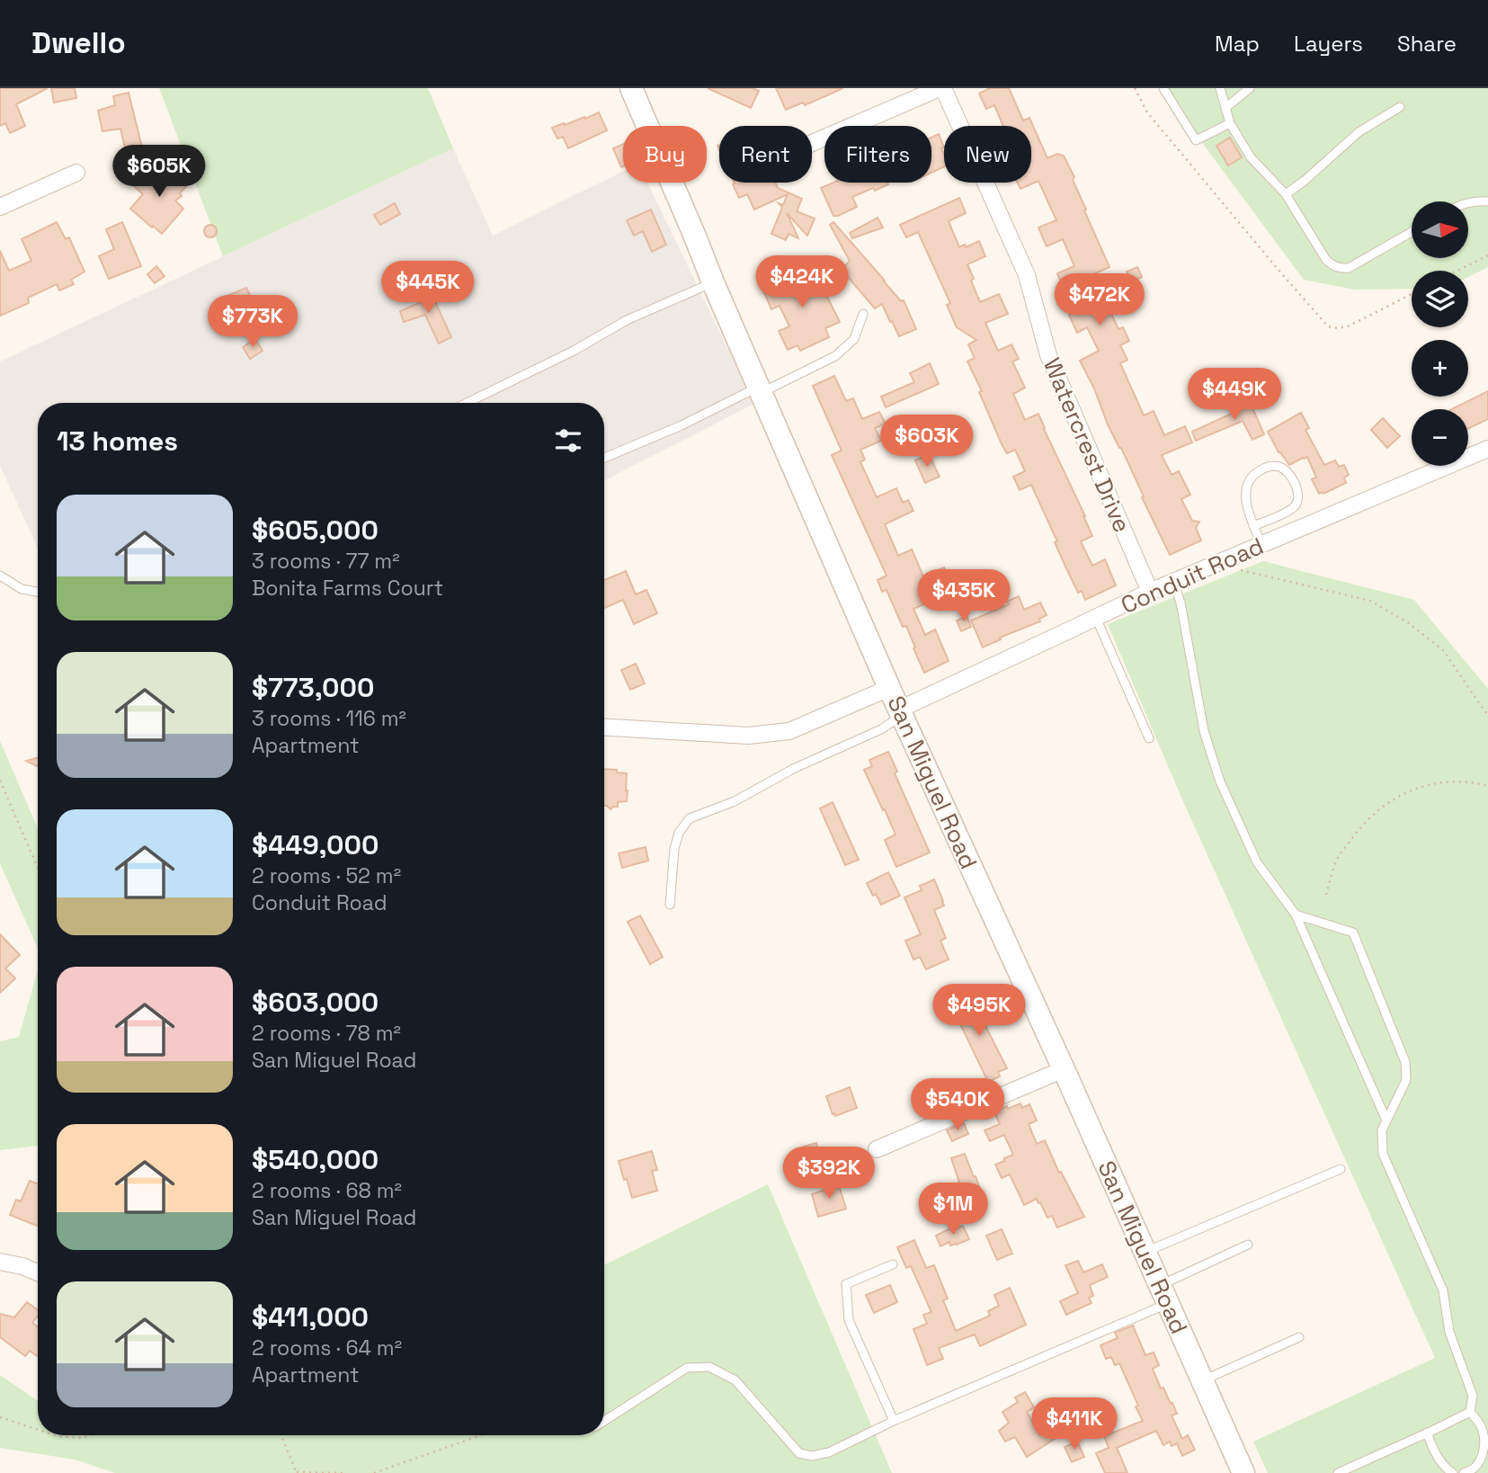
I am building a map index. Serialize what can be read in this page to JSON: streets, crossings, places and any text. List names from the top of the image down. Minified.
{"streets":{"street":["Watercrest Drive","Conduit Road","San Miguel Road"]},"crossings":[["Watercrest Drive","Conduit Road"],["Conduit Road","San Miguel Road"]],"north":"right","page":{"header":"Dwello","nav":["Map","Layers","Share"],"chip":["Buy","Rent","Filters","New"],"price":["$605K","$424K","$445K","$472K","$773K","$449K","$603K","$435K","$495K","$540K","$392K","$1M","$411K"],"map_buttons":["+","−"],"heading":"13 homes","list":[{"name":"$605,000","note":"3 rooms · 77 m² · Bonita Farms Court"},{"name":"$773,000","note":"3 rooms · 116 m² · Apartment"},{"name":"$449,000","note":"2 rooms · 52 m² · Conduit Road"},{"name":"$603,000","note":"2 rooms · 78 m² · San Miguel Road"},{"name":"$540,000","note":"2 rooms · 68 m² · San Miguel Road"},{"name":"$411,000","note":"2 rooms · 64 m² · Apartment"}]}}
